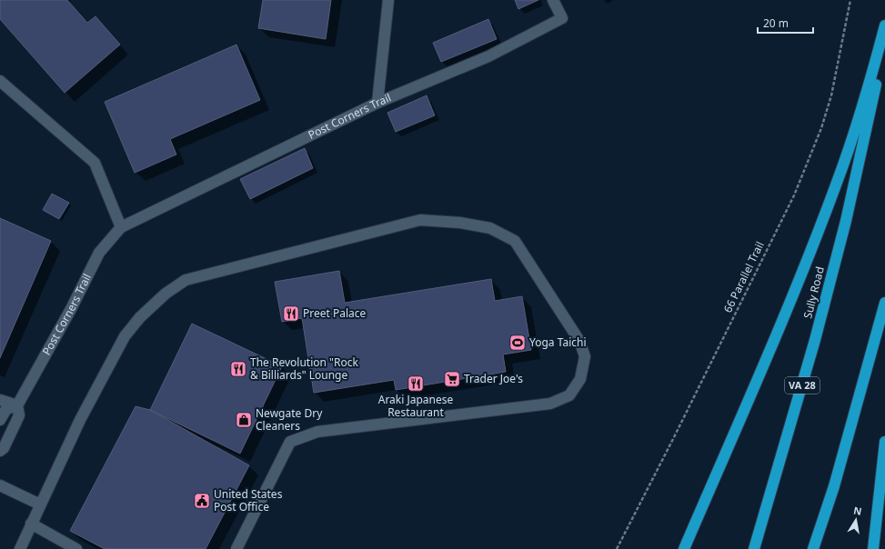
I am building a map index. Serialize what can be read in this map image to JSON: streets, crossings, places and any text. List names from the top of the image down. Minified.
{"streets":{"highway":["Sully Road","VA 28"],"street":["Post Corners Trail"],"path":["66 Parallel Trail"]},"places":{"restaurant":["Preet Palace","The Revolution \"Rock & Billiards\" Lounge","Araki Japanese Restaurant"],"sports":["Yoga Taichi"],"supermarket":["Trader Joe's"],"shop":["Newgate Dry Cleaners"],"public building":["United States Post Office"]},"scale_bar":"20 m","north":"top"}
